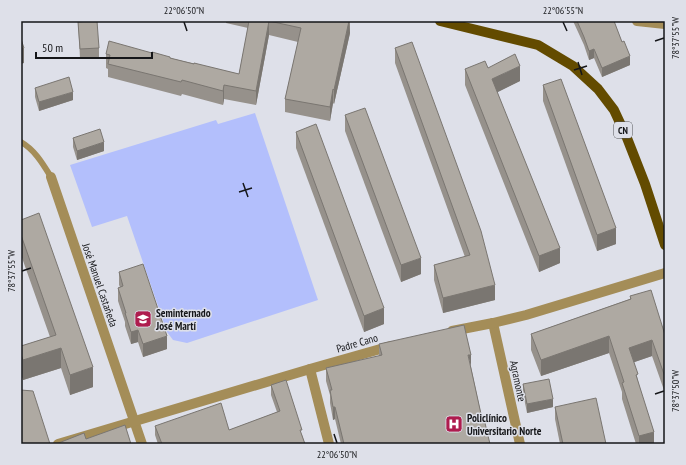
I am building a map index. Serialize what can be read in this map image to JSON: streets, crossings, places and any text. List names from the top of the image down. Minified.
{"streets":{"main road":["CN"],"street":["José Manuel Castañeda","Padre Cano","Agramonte"]},"crossings":[["José Manuel Castañeda","Padre Cano"]],"places":{"school or university":["Seminternado José Martí"],"hospital":["Policlínico Universitario Norte"]},"scale_bar":"50 m","coordinates":["22°06'50\"N","22°06'55\"N","78°37'55\"W","78°37'50\"W"]}
